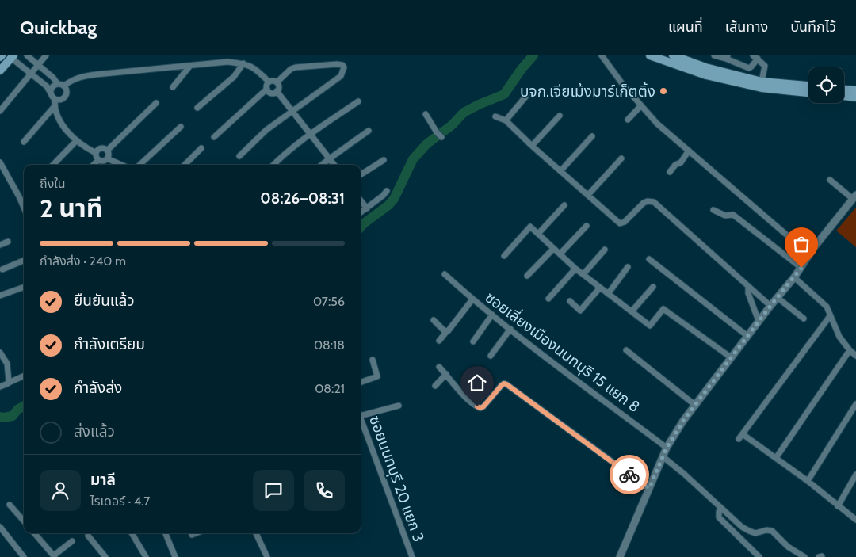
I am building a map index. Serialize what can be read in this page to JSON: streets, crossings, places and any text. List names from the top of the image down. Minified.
{"streets":{"street":["ซอยเลี่ยงเมืองนนทบุรี 15 แยก 8","ซอยนนทบุรี 20 แยก 3"]},"places":["บจก.เจียเม้งมาร์เก็ตติ้ง"],"page":{"header":"Quickbag","nav":["แผนที่","เส้นทาง","บันทึกไว้"],"heading":["2 นาที","ถึงใน","08:26–08:31"],"panel":["มาลี","ไรเดอร์ · 4.7"],"bar":"กำลังส่ง · 240 m","list":[["ยืนยันแล้ว","07:56"],["กำลังเตรียม","08:18"],["กำลังส่ง","08:21"],"ส่งแล้ว"]}}
